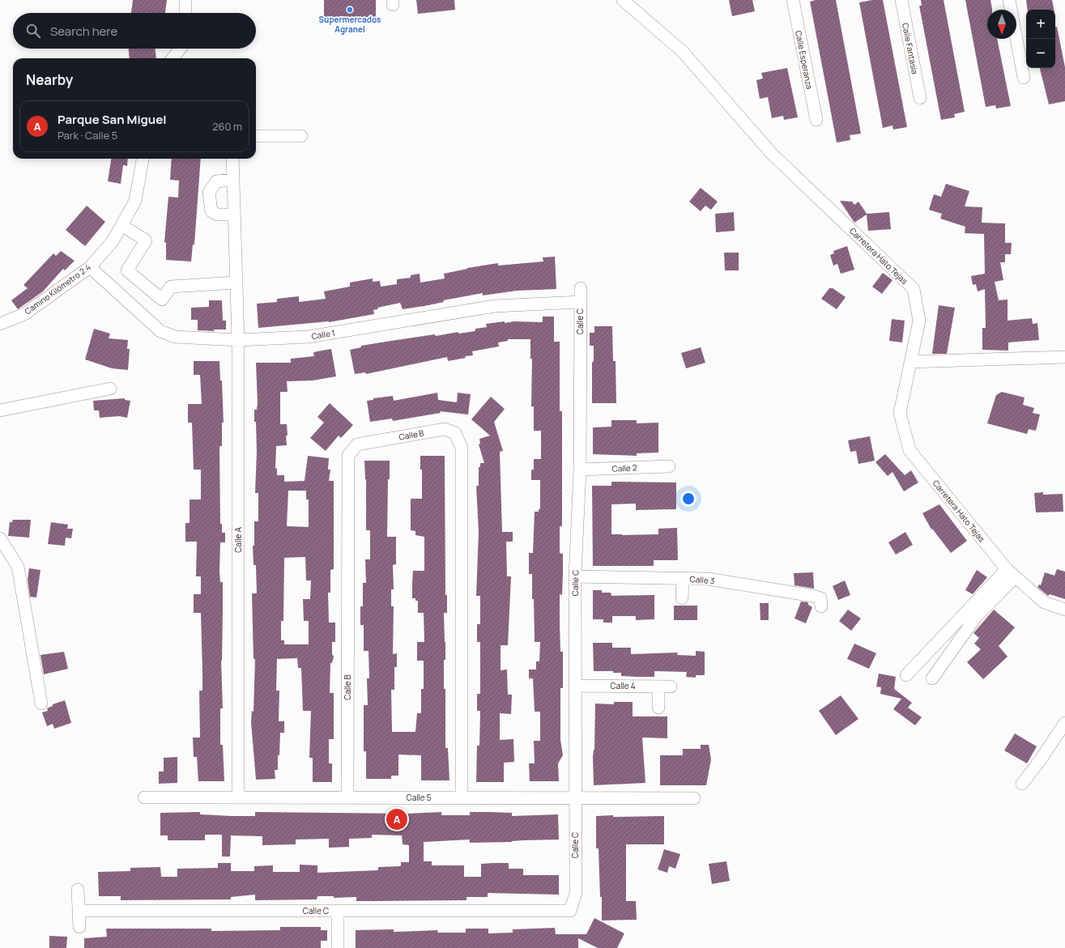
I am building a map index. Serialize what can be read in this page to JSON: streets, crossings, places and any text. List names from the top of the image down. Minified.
{"streets":{"street":["Calle Fantasía","Calle Esperanza","Carretera Hato Tejas","Camino Kilómetro 2.4","Calle C","Calle 1","Calle B","Calle 2","Calle A","Calle 3","Calle 4","Calle 5"]},"crossings":[["Camino Kilómetro 2.4","Calle 1"],["Calle C","Calle 1"],["Calle C","Calle 2"],["Calle C","Calle 3"],["Calle C","Calle 4"],["Calle C","Calle 5"],["Calle 1","Calle A"],["Calle B","Calle 5"],["Calle A","Calle 5"]],"places":["Supermercados Agranel"],"north":"bottom","page":{"map_buttons":["+","−"],"search":"Search here","heading":"Nearby","list":[{"mark":"A","name":"Parque San Miguel","note":"Park · Calle 5","value":"260 m"}],"pins":"A"}}
